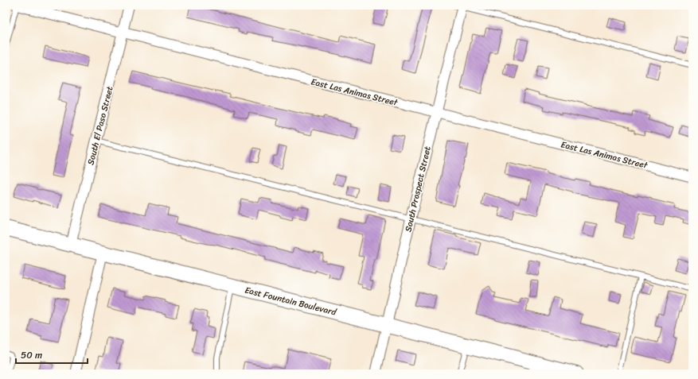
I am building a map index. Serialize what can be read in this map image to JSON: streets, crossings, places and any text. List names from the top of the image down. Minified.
{"streets":{"main road":["East Fountain Boulevard"],"street":["East Las Animas Street","South El Paso Street","South Prospect Street"]},"crossings":[["East Las Animas Street","South El Paso Street"],["East Las Animas Street","South Prospect Street"],["South El Paso Street","East Fountain Boulevard"],["South Prospect Street","East Fountain Boulevard"]],"scale_bar":"50 m"}
